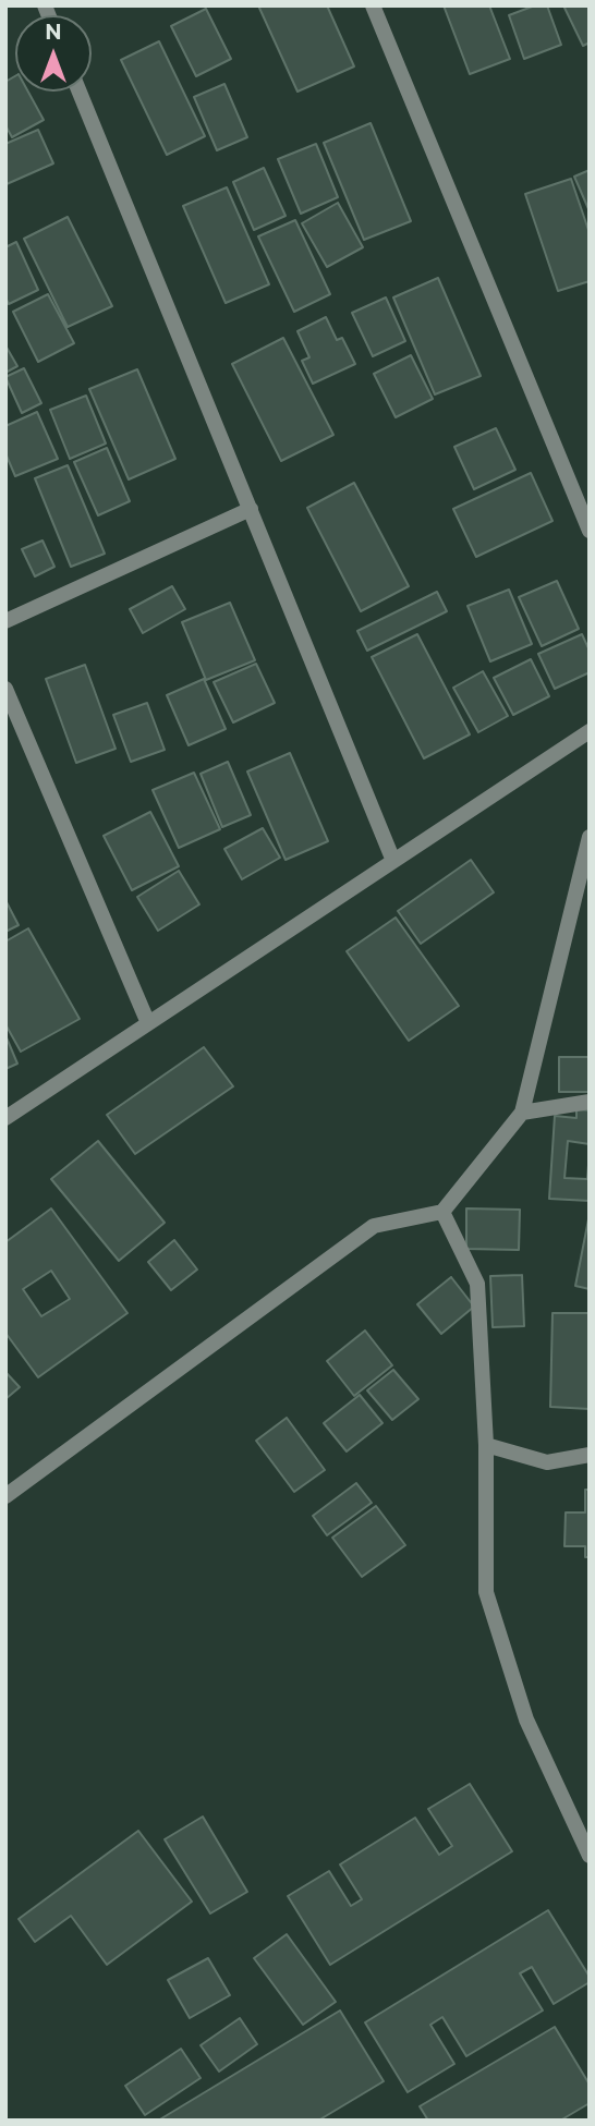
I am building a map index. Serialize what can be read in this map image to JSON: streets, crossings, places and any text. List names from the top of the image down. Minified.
{"north":"top"}
